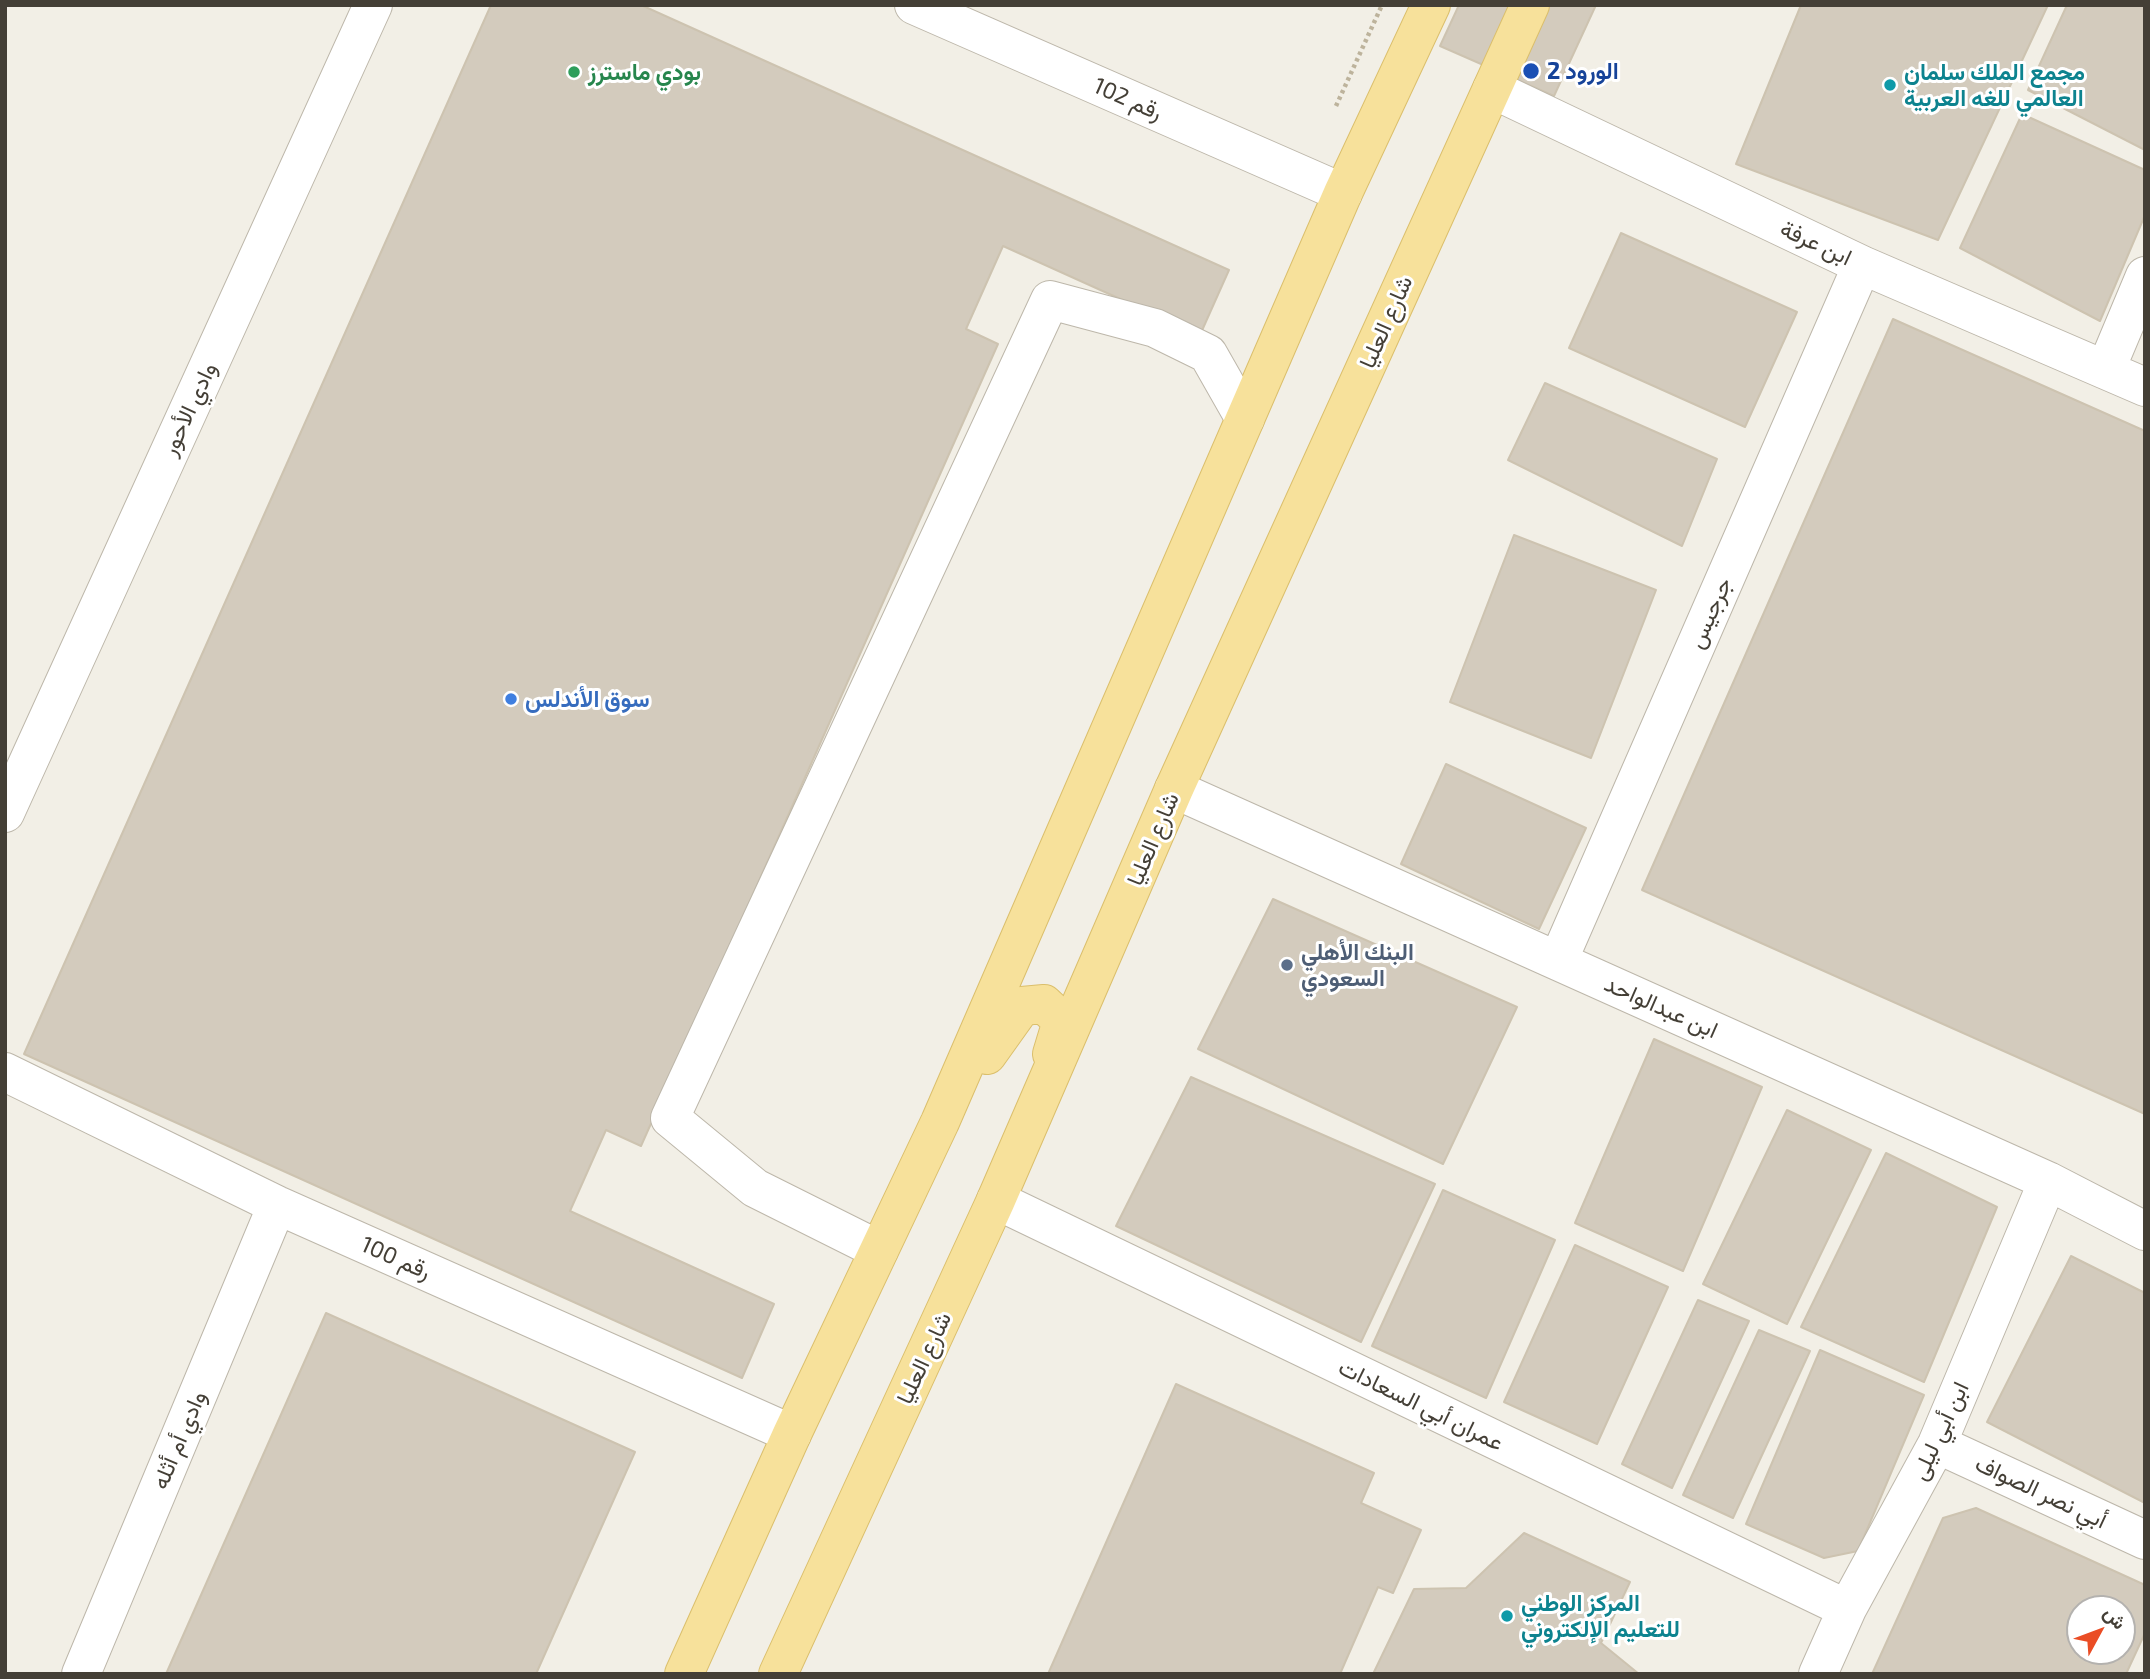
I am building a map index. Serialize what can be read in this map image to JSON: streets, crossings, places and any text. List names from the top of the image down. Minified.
{"streets":{"main road":["شارع العليا"],"street":["رقم 102","ابن عرفة","وادي الأحور","جرجيس","ابن عبدالواحد","رقم 100","عمران أبي السعادات","ابن أبي ليلى","وادي أم أثله","أبي نصر الصواف"]},"crossings":[["ابن عرفة","شارع العليا"],["ابن عرفة","جرجيس"],["شارع العليا","ابن عبدالواحد"],["شارع العليا","عمران أبي السعادات"],["جرجيس","ابن عبدالواحد"],["ابن عبدالواحد","ابن أبي ليلى"],["رقم 100","وادي أم أثله"],["عمران أبي السعادات","ابن أبي ليلى"],["ابن أبي ليلى","أبي نصر الصواف"]],"places":["الورود 2","بودي ماسترز","مجمع الملك سلمان العالمي للغه العربية","سوق الأندلس","البنك الأهلي السعودي","المركز الوطني للتعليم الإلكتروني"],"north":"top right"}
